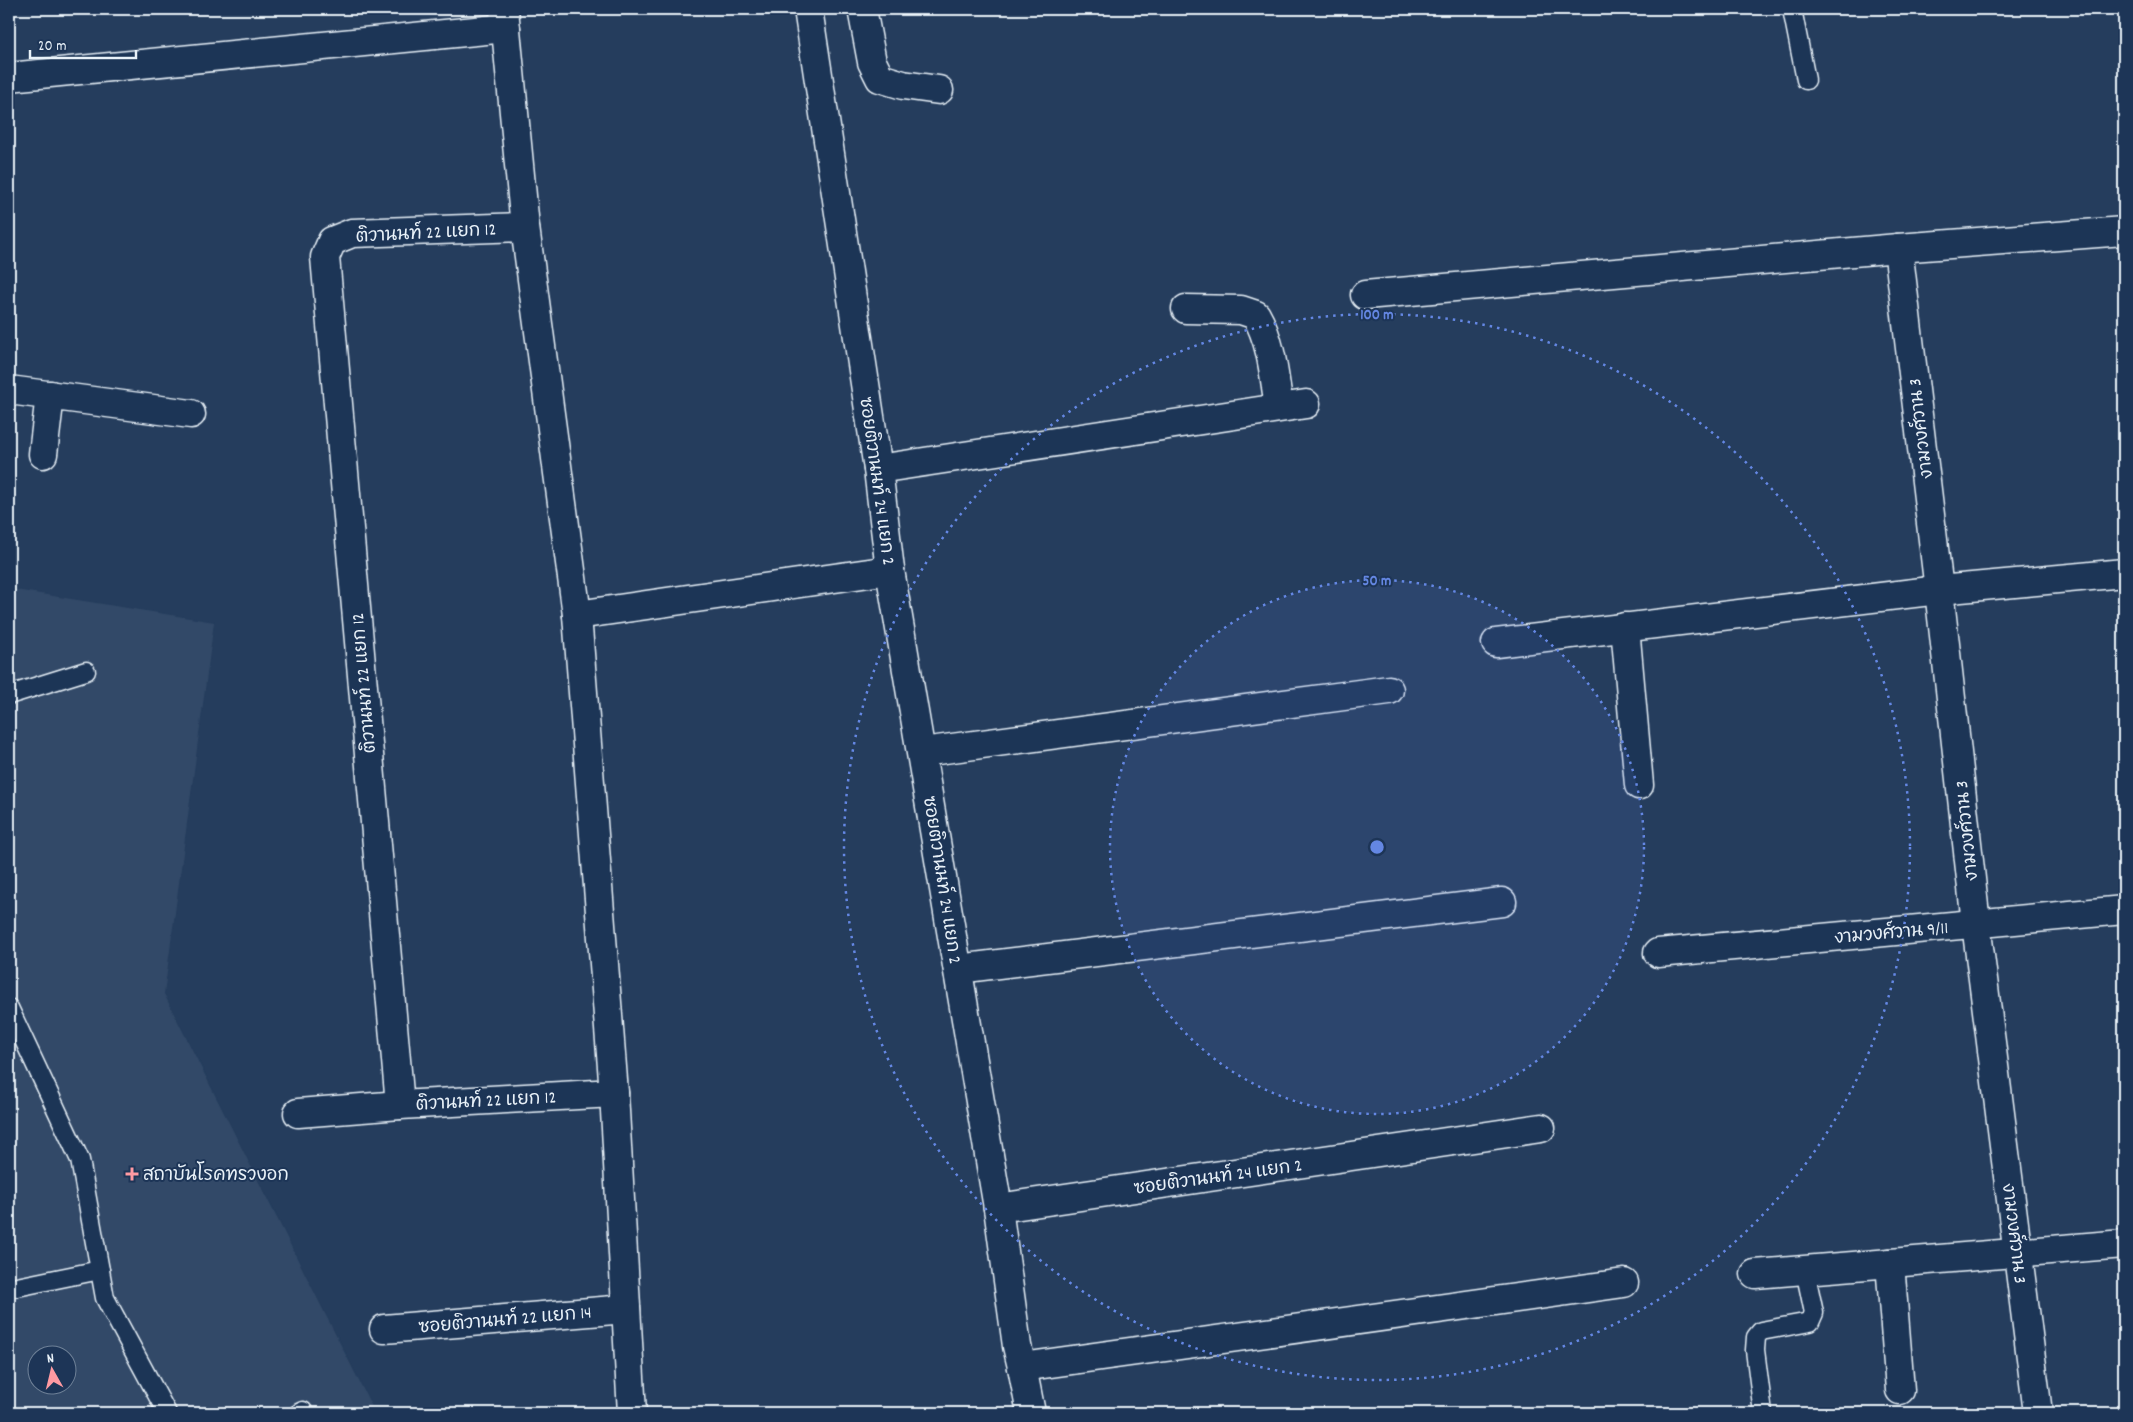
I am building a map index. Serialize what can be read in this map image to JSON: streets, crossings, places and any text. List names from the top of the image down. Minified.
{"streets":{"street":["ติวานนท์ 22 แยก 12","งามวงศ์วาน 3","ซอยติวานนท์ 24 แยก 2","งามวงศ์วาน 9/11","ซอยติวานนท์ 22 แยก 14"]},"crossings":[["งามวงศ์วาน 3","งามวงศ์วาน 9/11"]],"places":{"health":["สถาบันโรคทรวงอก"]},"scale_bar":"20 m","north":"top","rings":["100 m","50 m"]}
